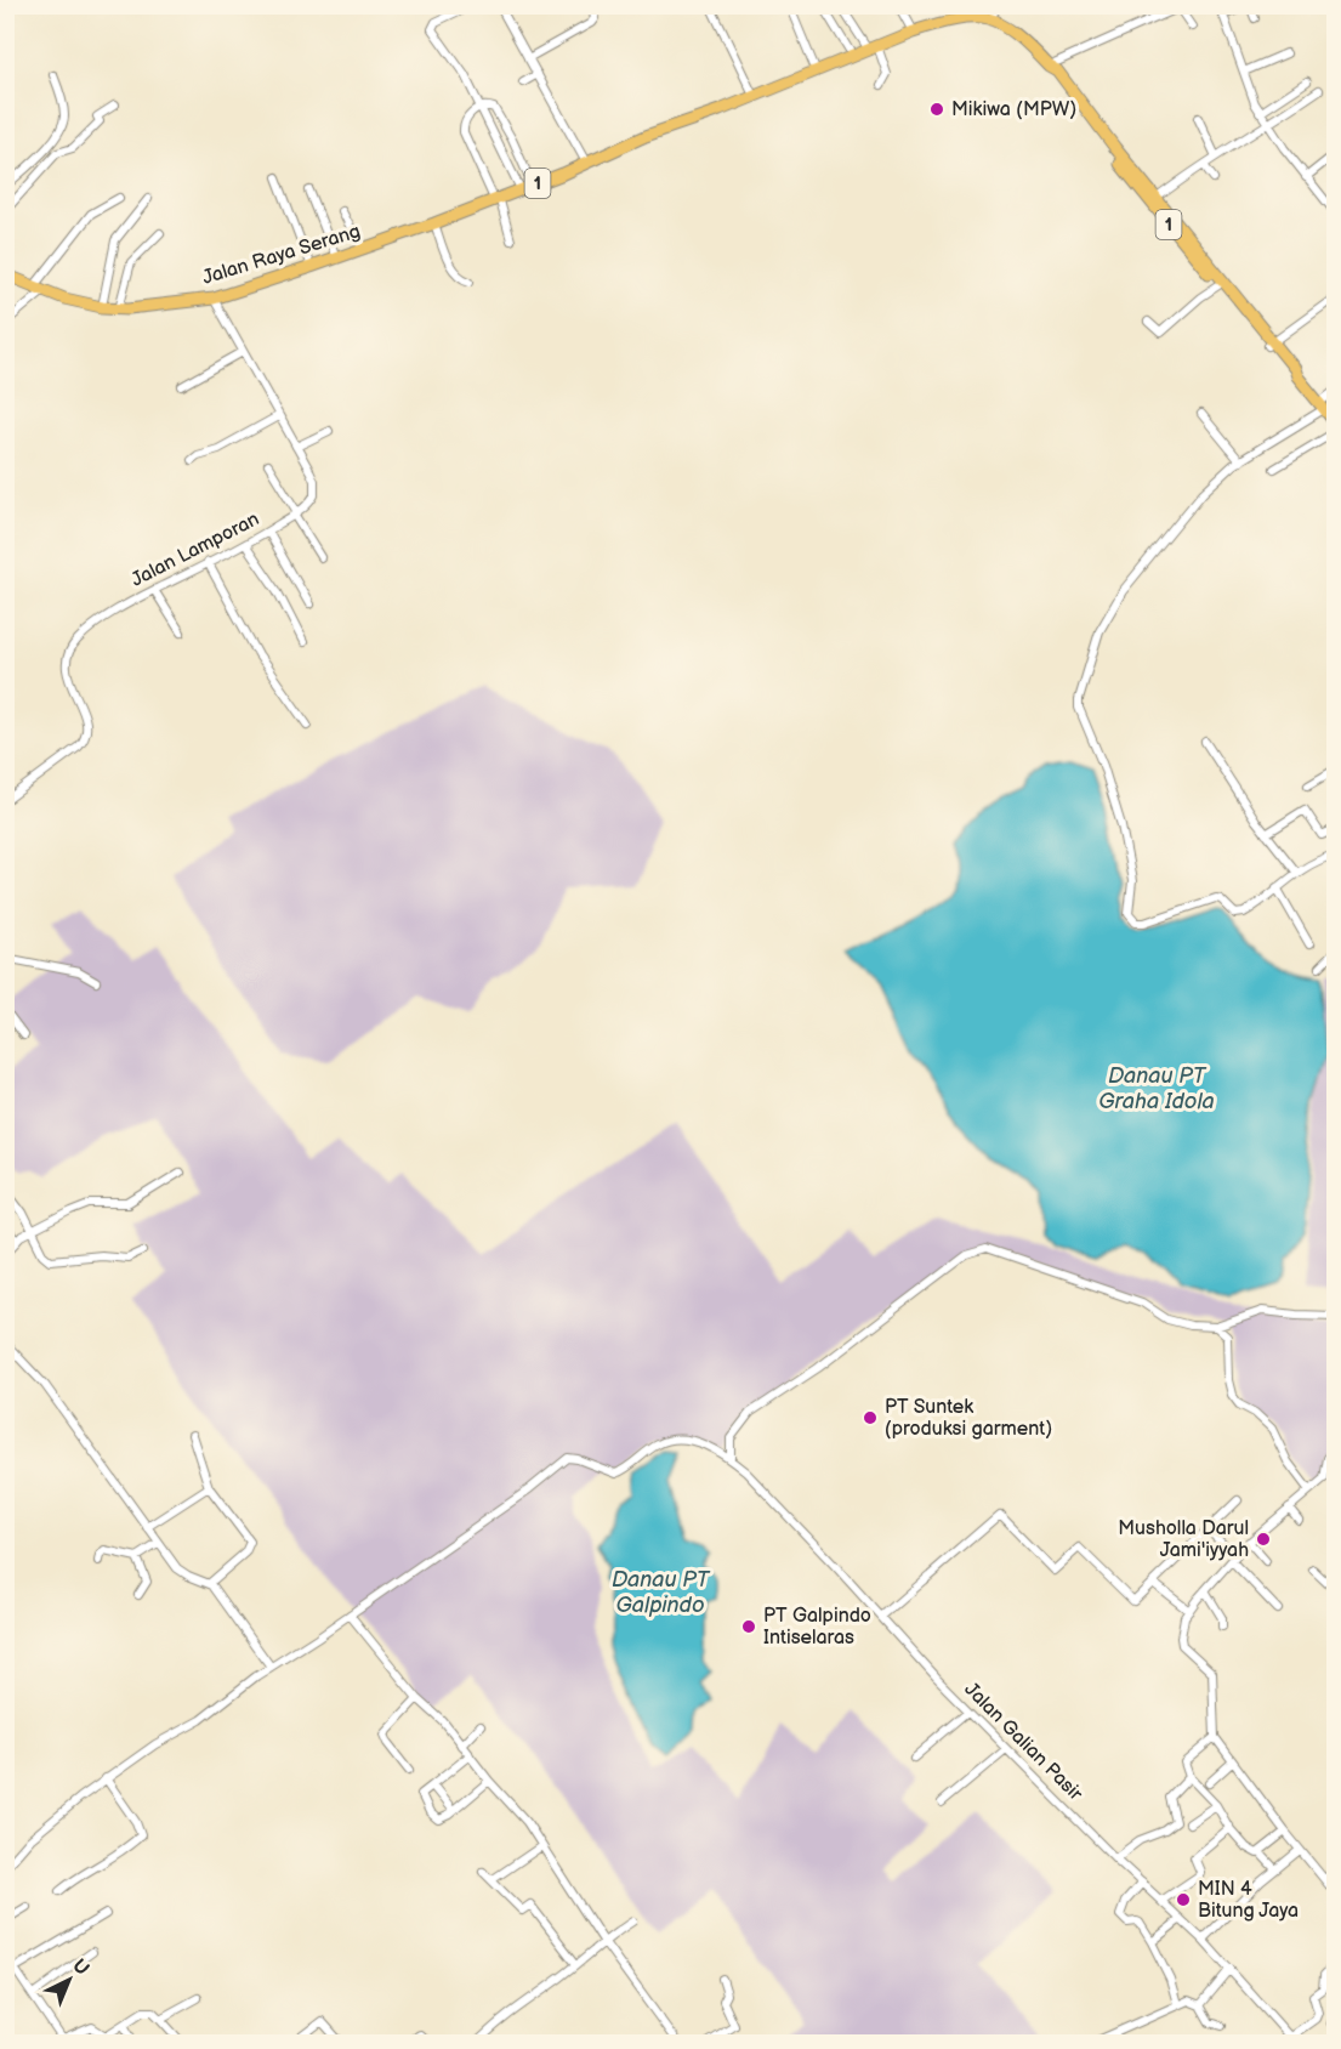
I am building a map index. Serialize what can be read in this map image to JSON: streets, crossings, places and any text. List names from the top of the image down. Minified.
{"streets":{"highway":["1","Jalan Raya Serang"],"street":["Jalan Lamporan","Jalan Galian Pasir"]},"crossings":[["1","Jalan Raya Serang"],["Jalan Raya Serang","Jalan Lamporan"]],"water":["Danau PT Graha Idola","Danau PT Galpindo"],"places":["Mikiwa (MPW)","PT Suntek (produksi garment)","Musholla Darul Jami'iyyah","PT Galpindo Intiselaras","MIN 4 Bitung Jaya"],"north":"top right"}
